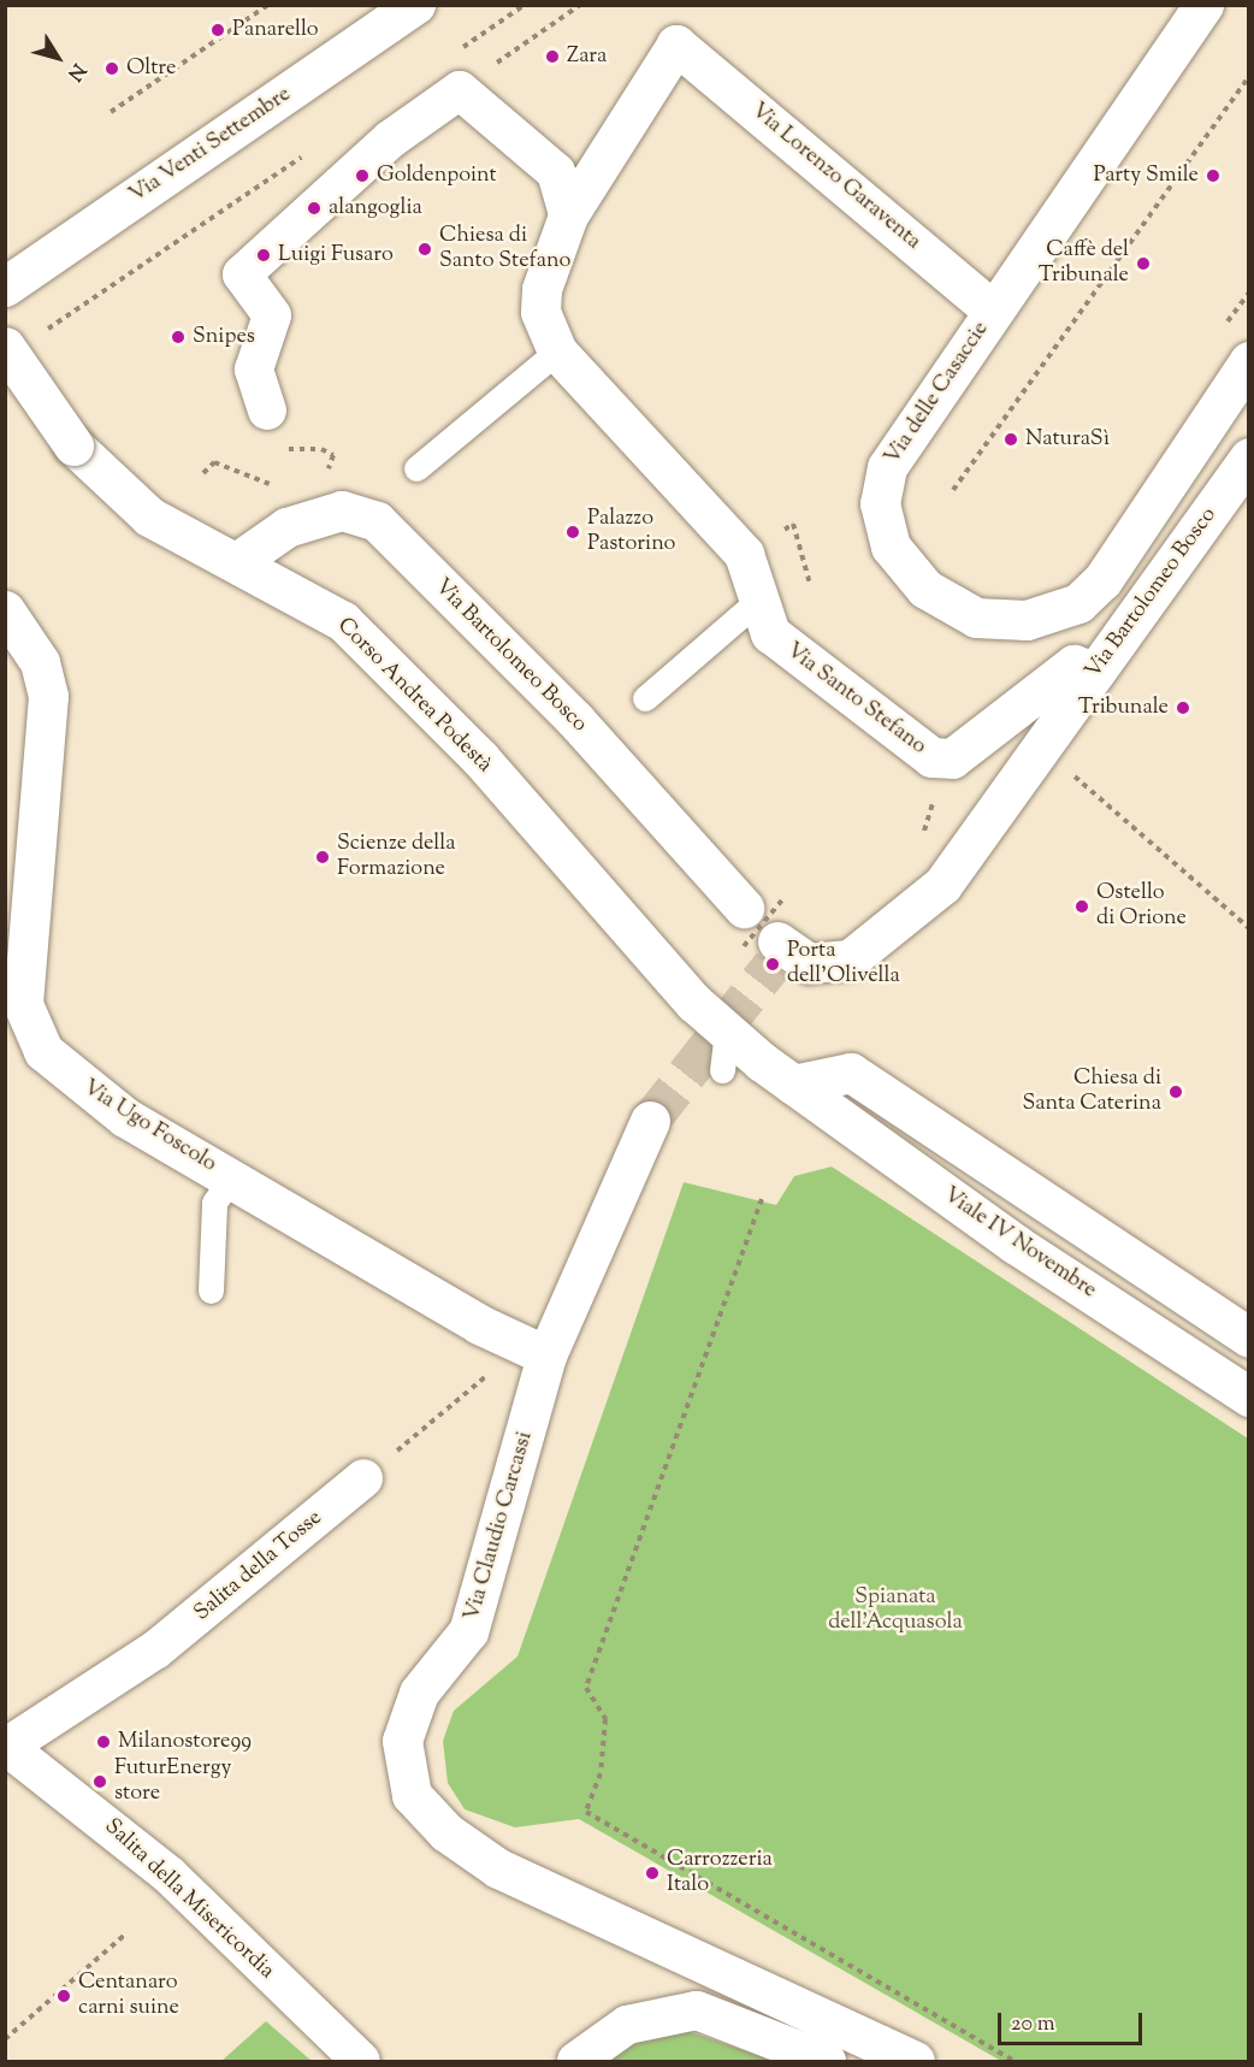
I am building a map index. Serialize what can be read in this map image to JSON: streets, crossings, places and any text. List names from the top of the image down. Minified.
{"streets":{"street":["Via Venti Settembre","Via Lorenzo Garaventa","Via delle Casaccie","Via Bartolomeo Bosco","Corso Andrea Podestà","Via Santo Stefano","Via Ugo Foscolo","Viale IV Novembre","Via Claudio Carcassi","Salita della Tosse","Salita della Misericordia"]},"crossings":[["Via Lorenzo Garaventa","Via delle Casaccie"],["Via Lorenzo Garaventa","Via Santo Stefano"],["Via Bartolomeo Bosco","Corso Andrea Podestà"],["Via Bartolomeo Bosco","Via Santo Stefano"],["Corso Andrea Podestà","Viale IV Novembre"],["Via Ugo Foscolo","Via Claudio Carcassi"],["Salita della Tosse","Salita della Misericordia"]],"parks":["Spianata dell'Acquasola"],"places":["Panarello","Zara","Oltre","Goldenpoint","Party Smile","alangoglia","Chiesa di Santo Stefano","Luigi Fusaro","Caffè del Tribunale","Snipes","NaturaSì","Palazzo Pastorino","Tribunale","Scienze della Formazione","Ostello di Orione","Porta dell'Olivella","Chiesa di Santa Caterina","Milanostore99","FuturEnergy store","Carrozzeria Italo","Centanaro carni suine"],"scale_bar":"20 m","north":"bottom right"}
